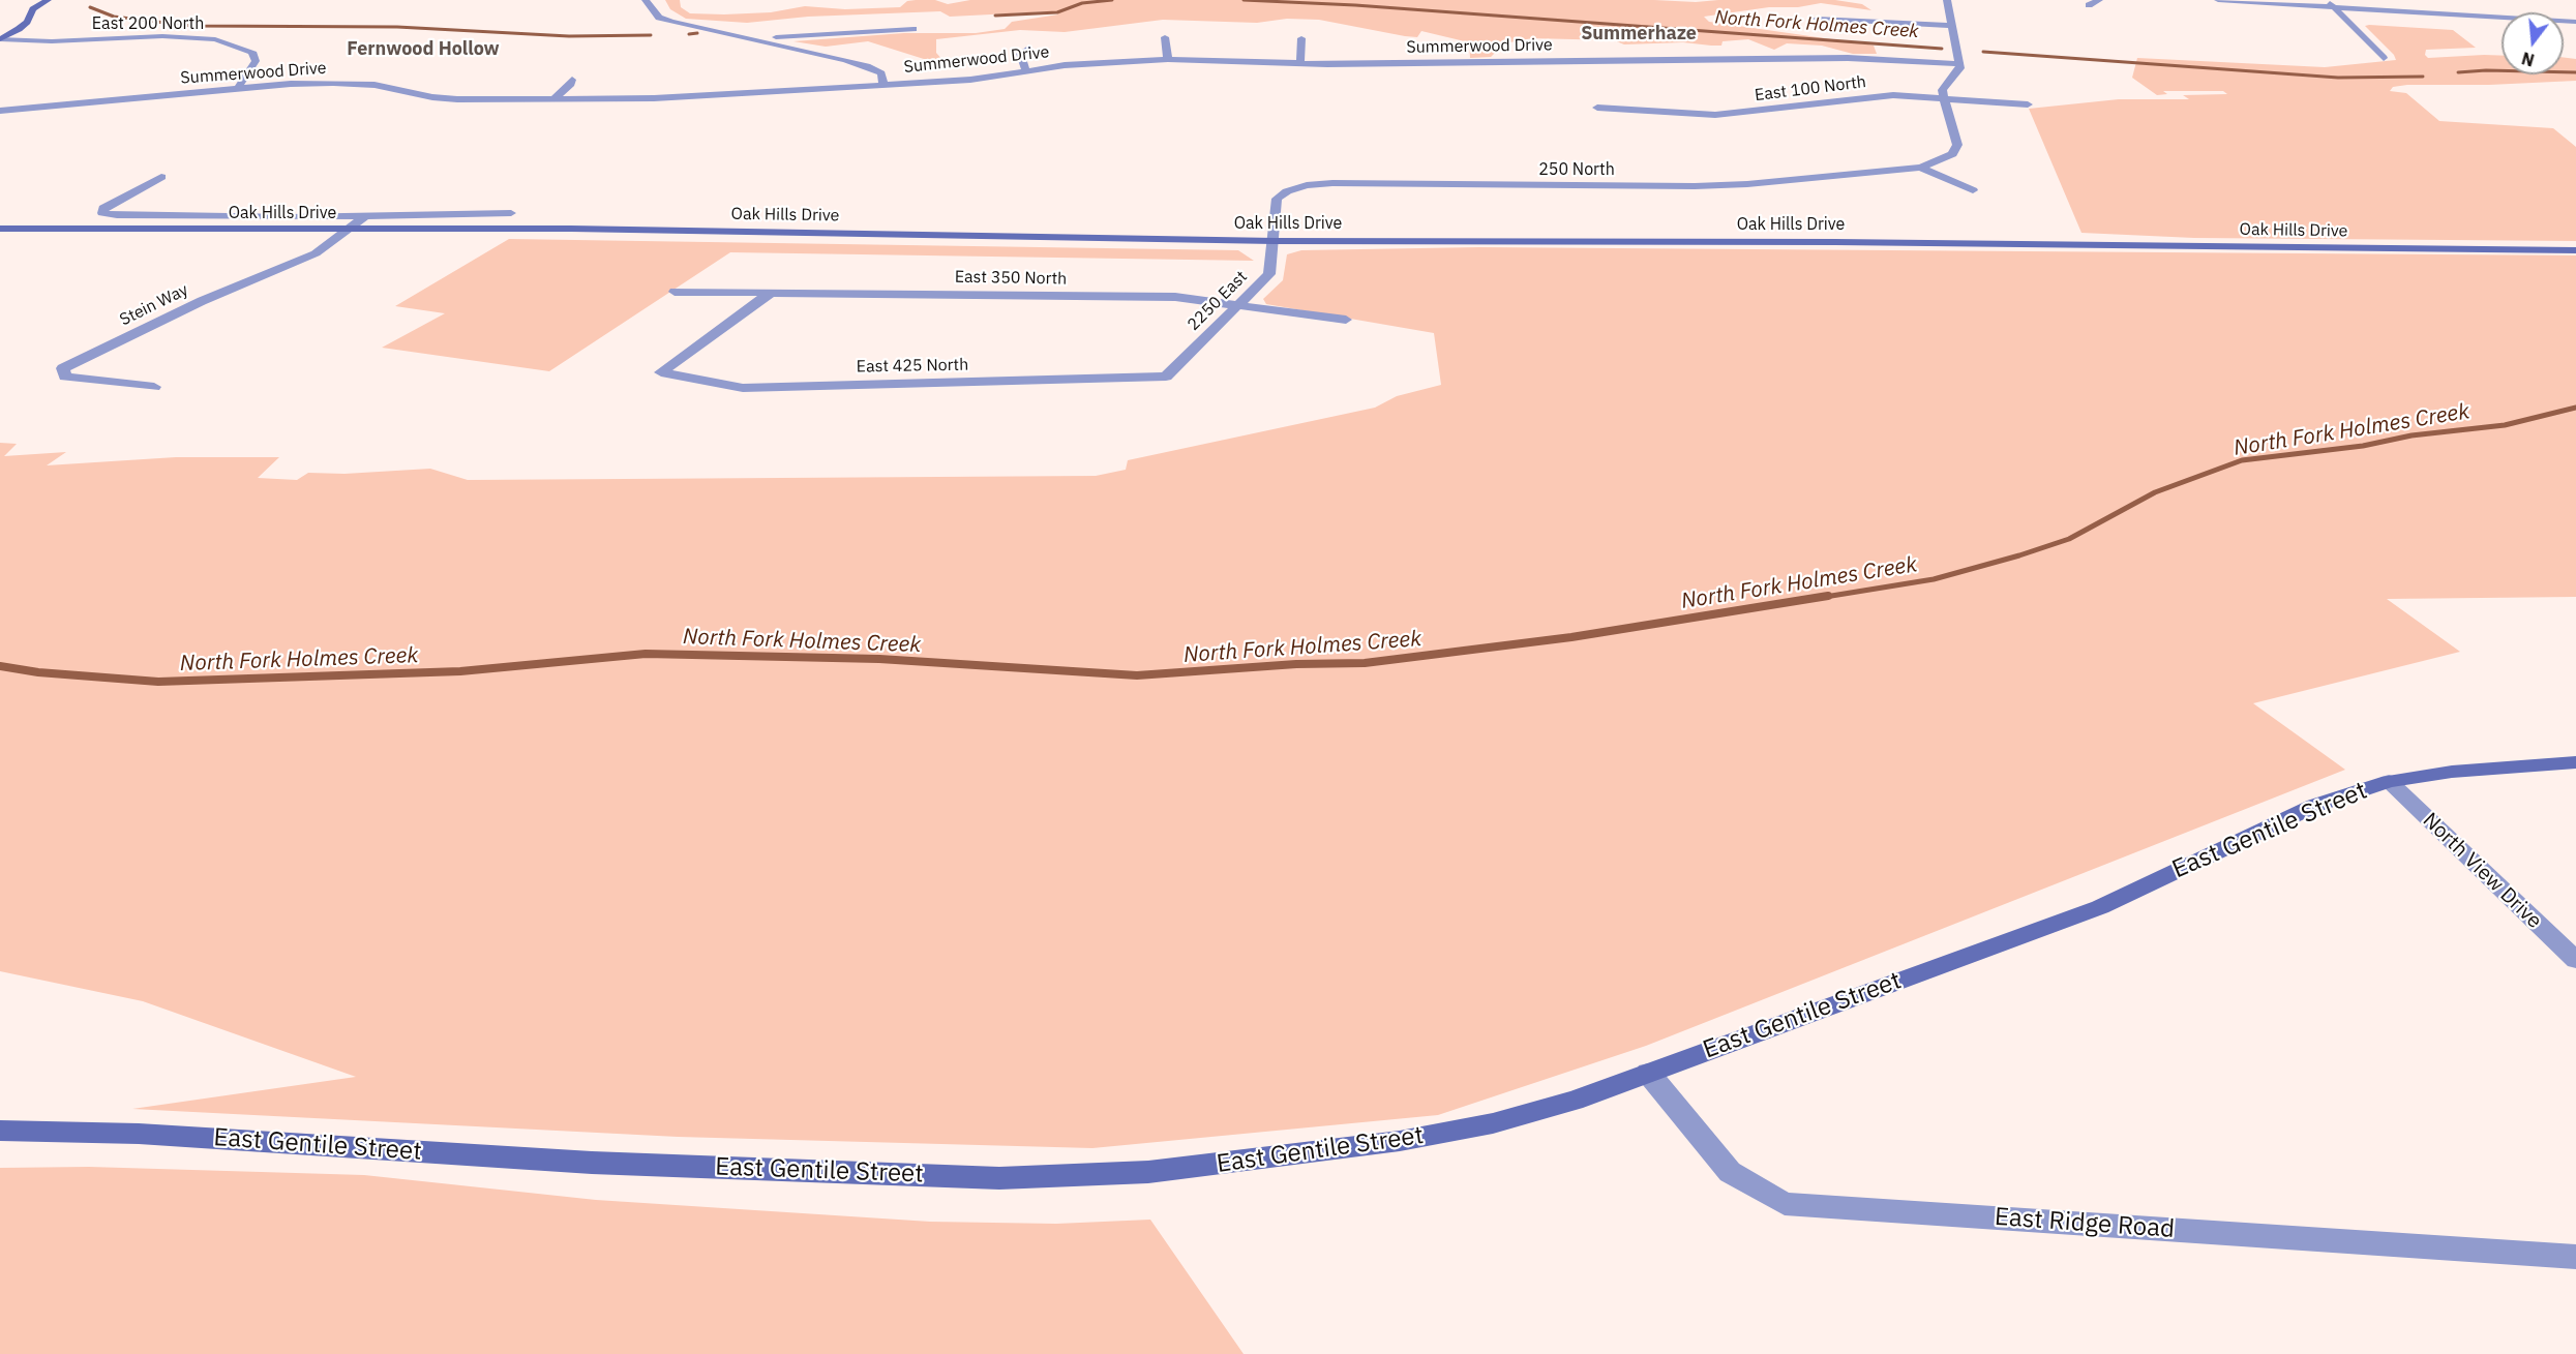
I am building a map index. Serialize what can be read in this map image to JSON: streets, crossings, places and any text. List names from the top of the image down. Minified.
{"streets":{"main road":["Oak Hills Drive","East Gentile Street"],"street":["East 200 North","Summerwood Drive","East 100 North","250 North","East 350 North","2250 East","Stein Way","East 425 North","North View Drive","East Ridge Road"]},"crossings":[["East 200 North","Summerwood Drive"],["250 North","Oak Hills Drive"],["250 North","2250 East"],["Oak Hills Drive","2250 East"],["Oak Hills Drive","Stein Way"],["East 350 North","2250 East"],["East 350 North","East 425 North"],["2250 East","East 425 North"],["East Gentile Street","North View Drive"],["East Gentile Street","East Ridge Road"]],"districts":["Summerhaze","Fernwood Hollow"],"water":["North Fork Holmes Creek"],"north":"bottom"}
